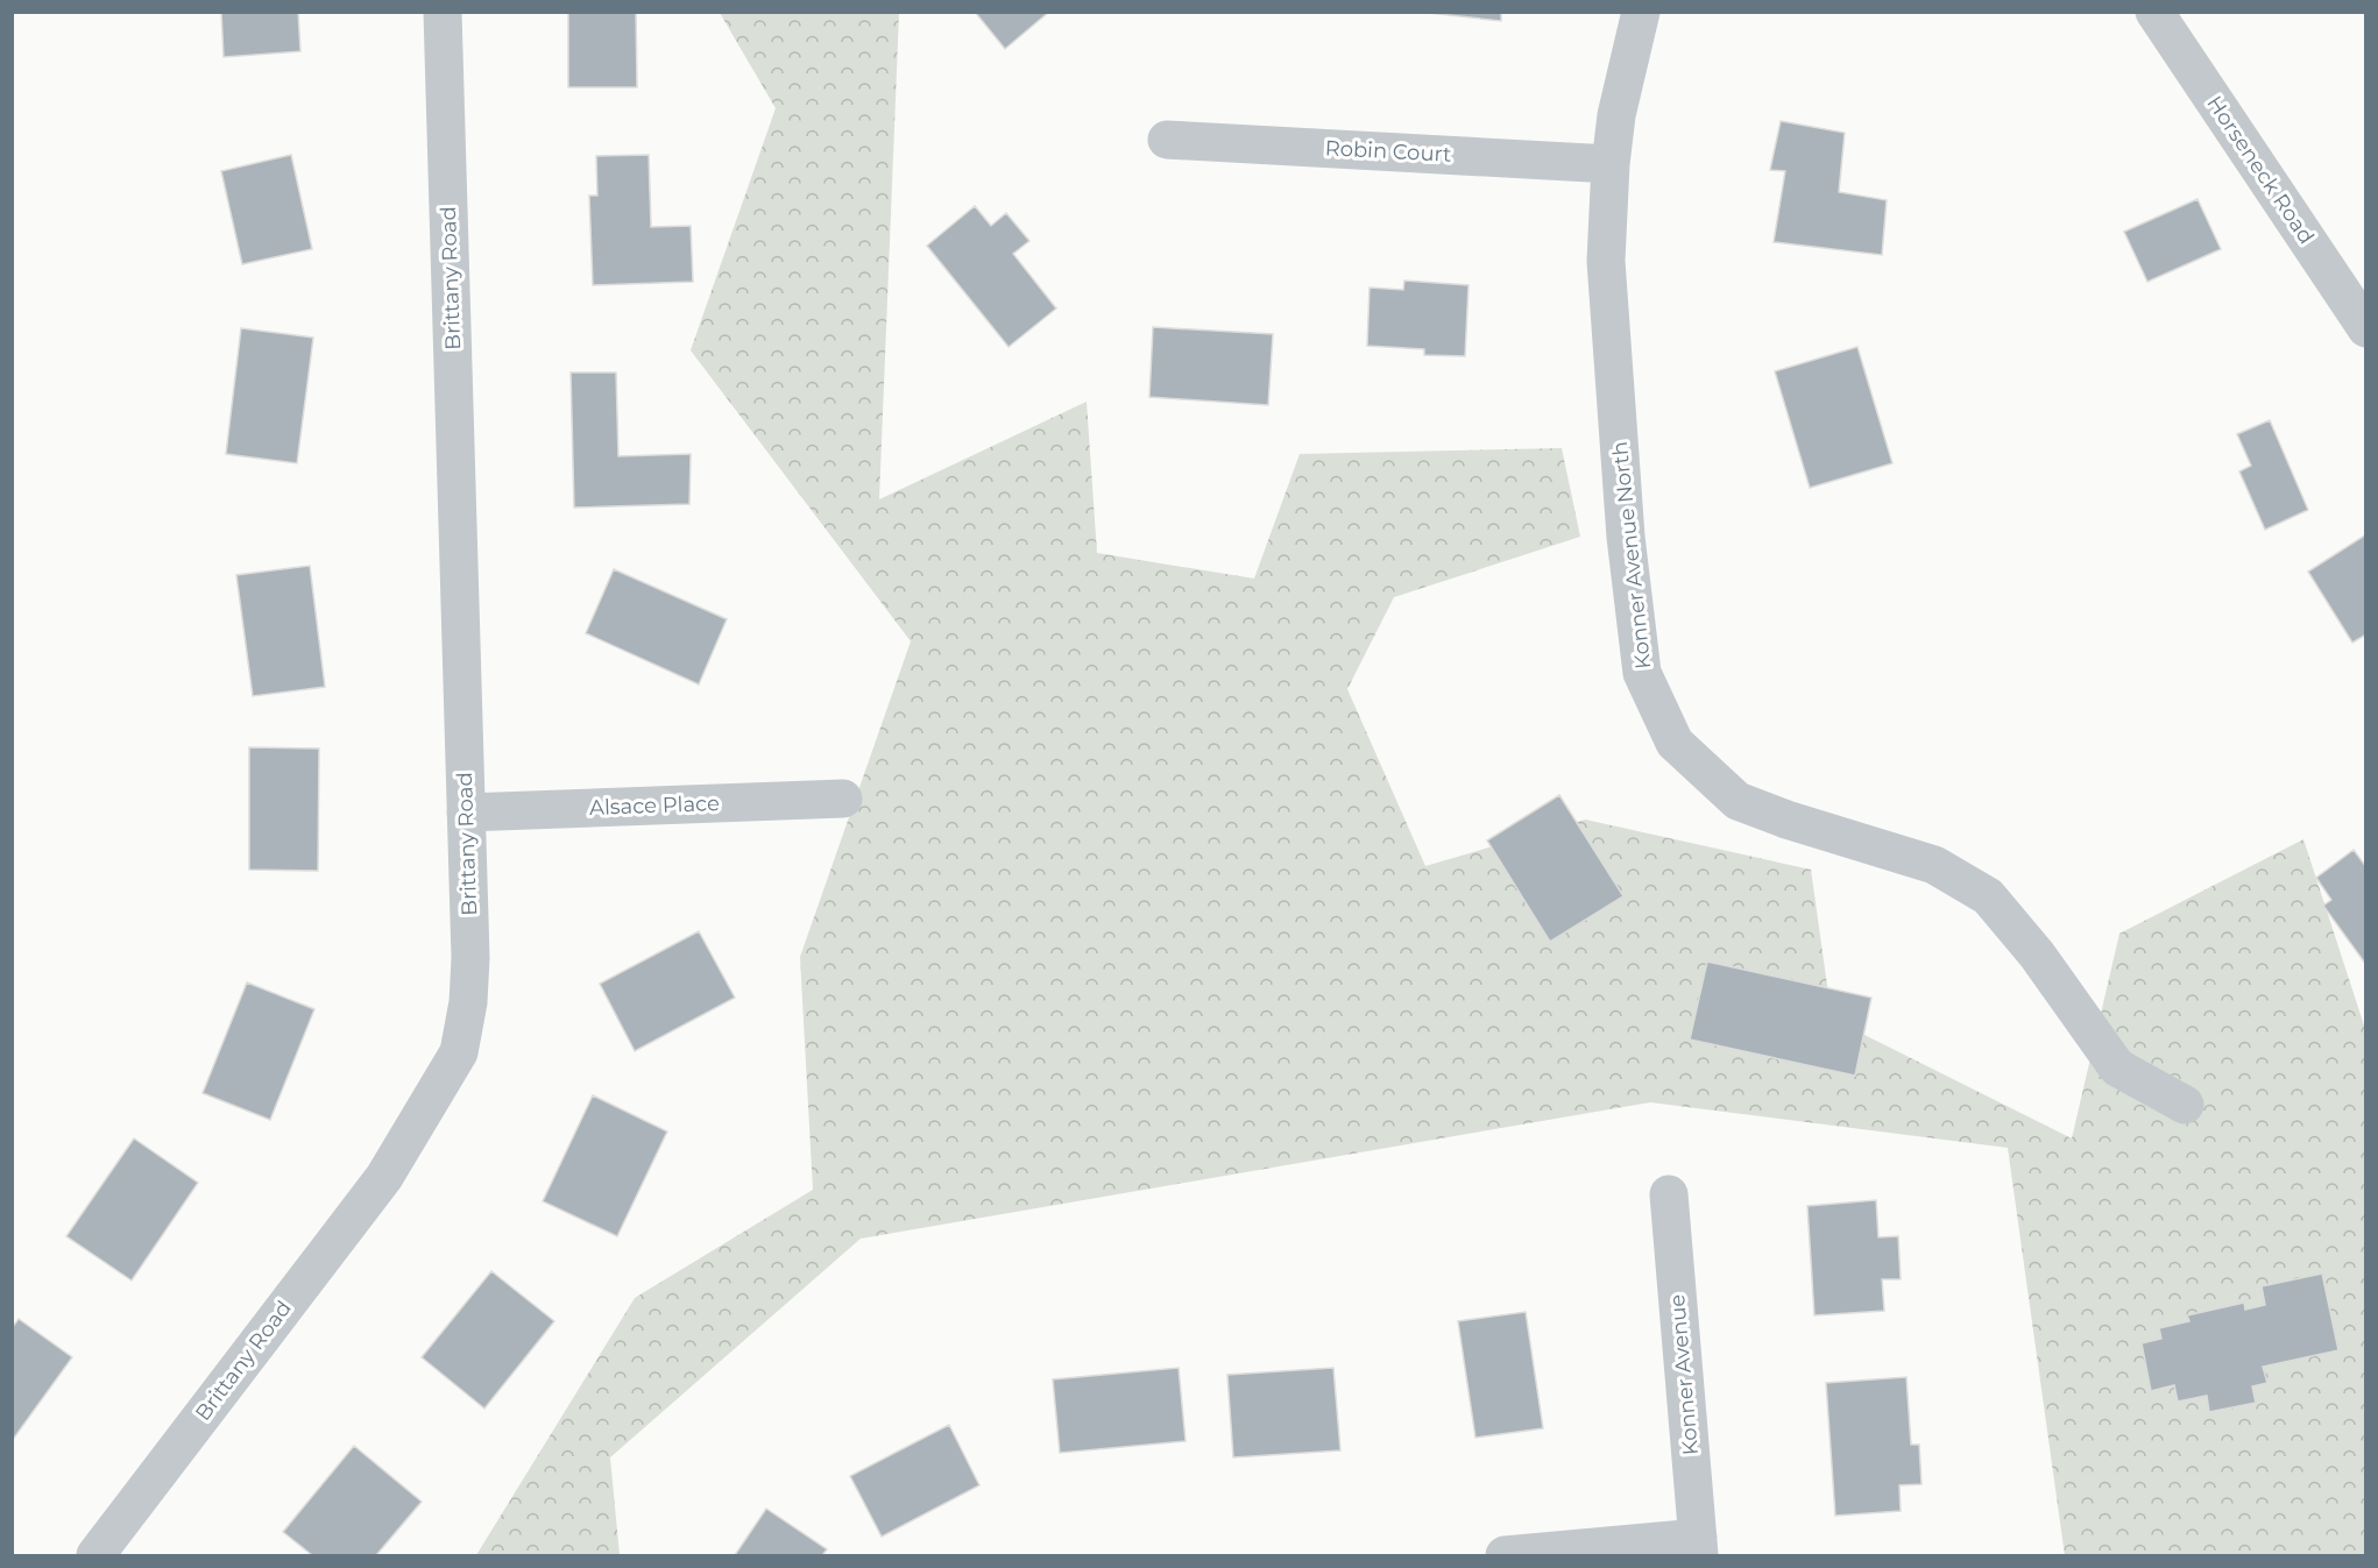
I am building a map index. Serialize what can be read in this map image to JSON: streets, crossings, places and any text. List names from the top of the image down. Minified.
{"streets":{"street":["Robin Court","Horseneck Road","Brittany Road","Konner Avenue North","Alsace Place","Konner Avenue"]},"crossings":[["Robin Court","Konner Avenue North"],["Brittany Road","Alsace Place"]]}
